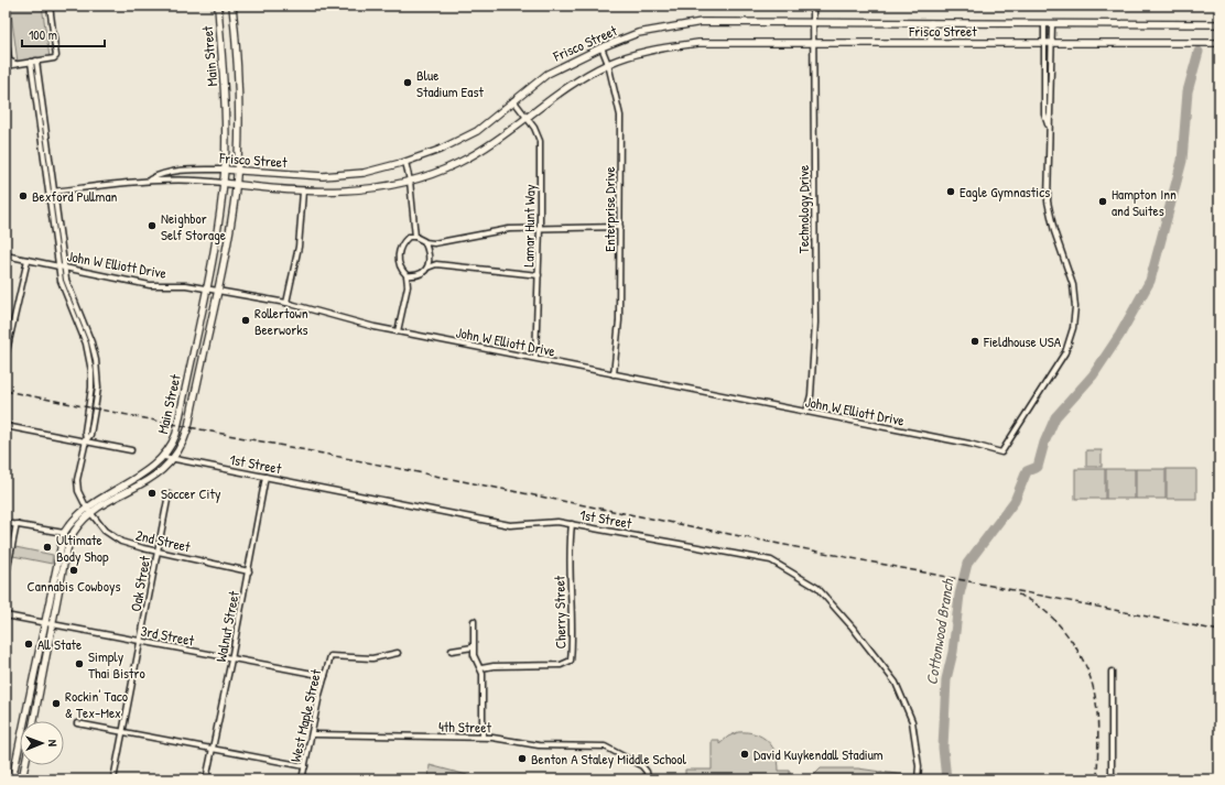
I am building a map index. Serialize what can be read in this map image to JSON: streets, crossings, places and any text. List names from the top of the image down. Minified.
{"streets":{"street":["Frisco Street","Main Street","Enterprise Drive","Technology Drive","Lamar Hunt Way","John W Elliott Drive","1st Street","2nd Street","Oak Street","Cherry Street","Walnut Street","3rd Street","West Maple Street","4th Street"]},"crossings":[["Frisco Street","Main Street"],["Frisco Street","Enterprise Drive"],["Frisco Street","Technology Drive"],["Frisco Street","Lamar Hunt Way"],["Main Street","John W Elliott Drive"],["Main Street","1st Street"],["Main Street","2nd Street"],["Main Street","3rd Street"],["Enterprise Drive","John W Elliott Drive"],["Technology Drive","John W Elliott Drive"],["Lamar Hunt Way","John W Elliott Drive"],["1st Street","Cherry Street"],["1st Street","Walnut Street"],["2nd Street","Oak Street"],["2nd Street","Walnut Street"],["Oak Street","3rd Street"],["Walnut Street","3rd Street"],["3rd Street","West Maple Street"],["West Maple Street","4th Street"]],"water":["Cottonwood Branch"],"places":["Blue Stadium East","Eagle Gymnastics","Bexford Pullman","Hampton Inn and Suites","Neighbor Self Storage","Rollertown Beerworks","Fieldhouse USA","Soccer City","Ultimate Body Shop","Cannabis Cowboys","All State","Simply Thai Bistro","Rockin' Taco & Tex-Mex","David Kuykendall Stadium","Benton A Staley Middle School"],"scale_bar":"100 m","north":"right"}
